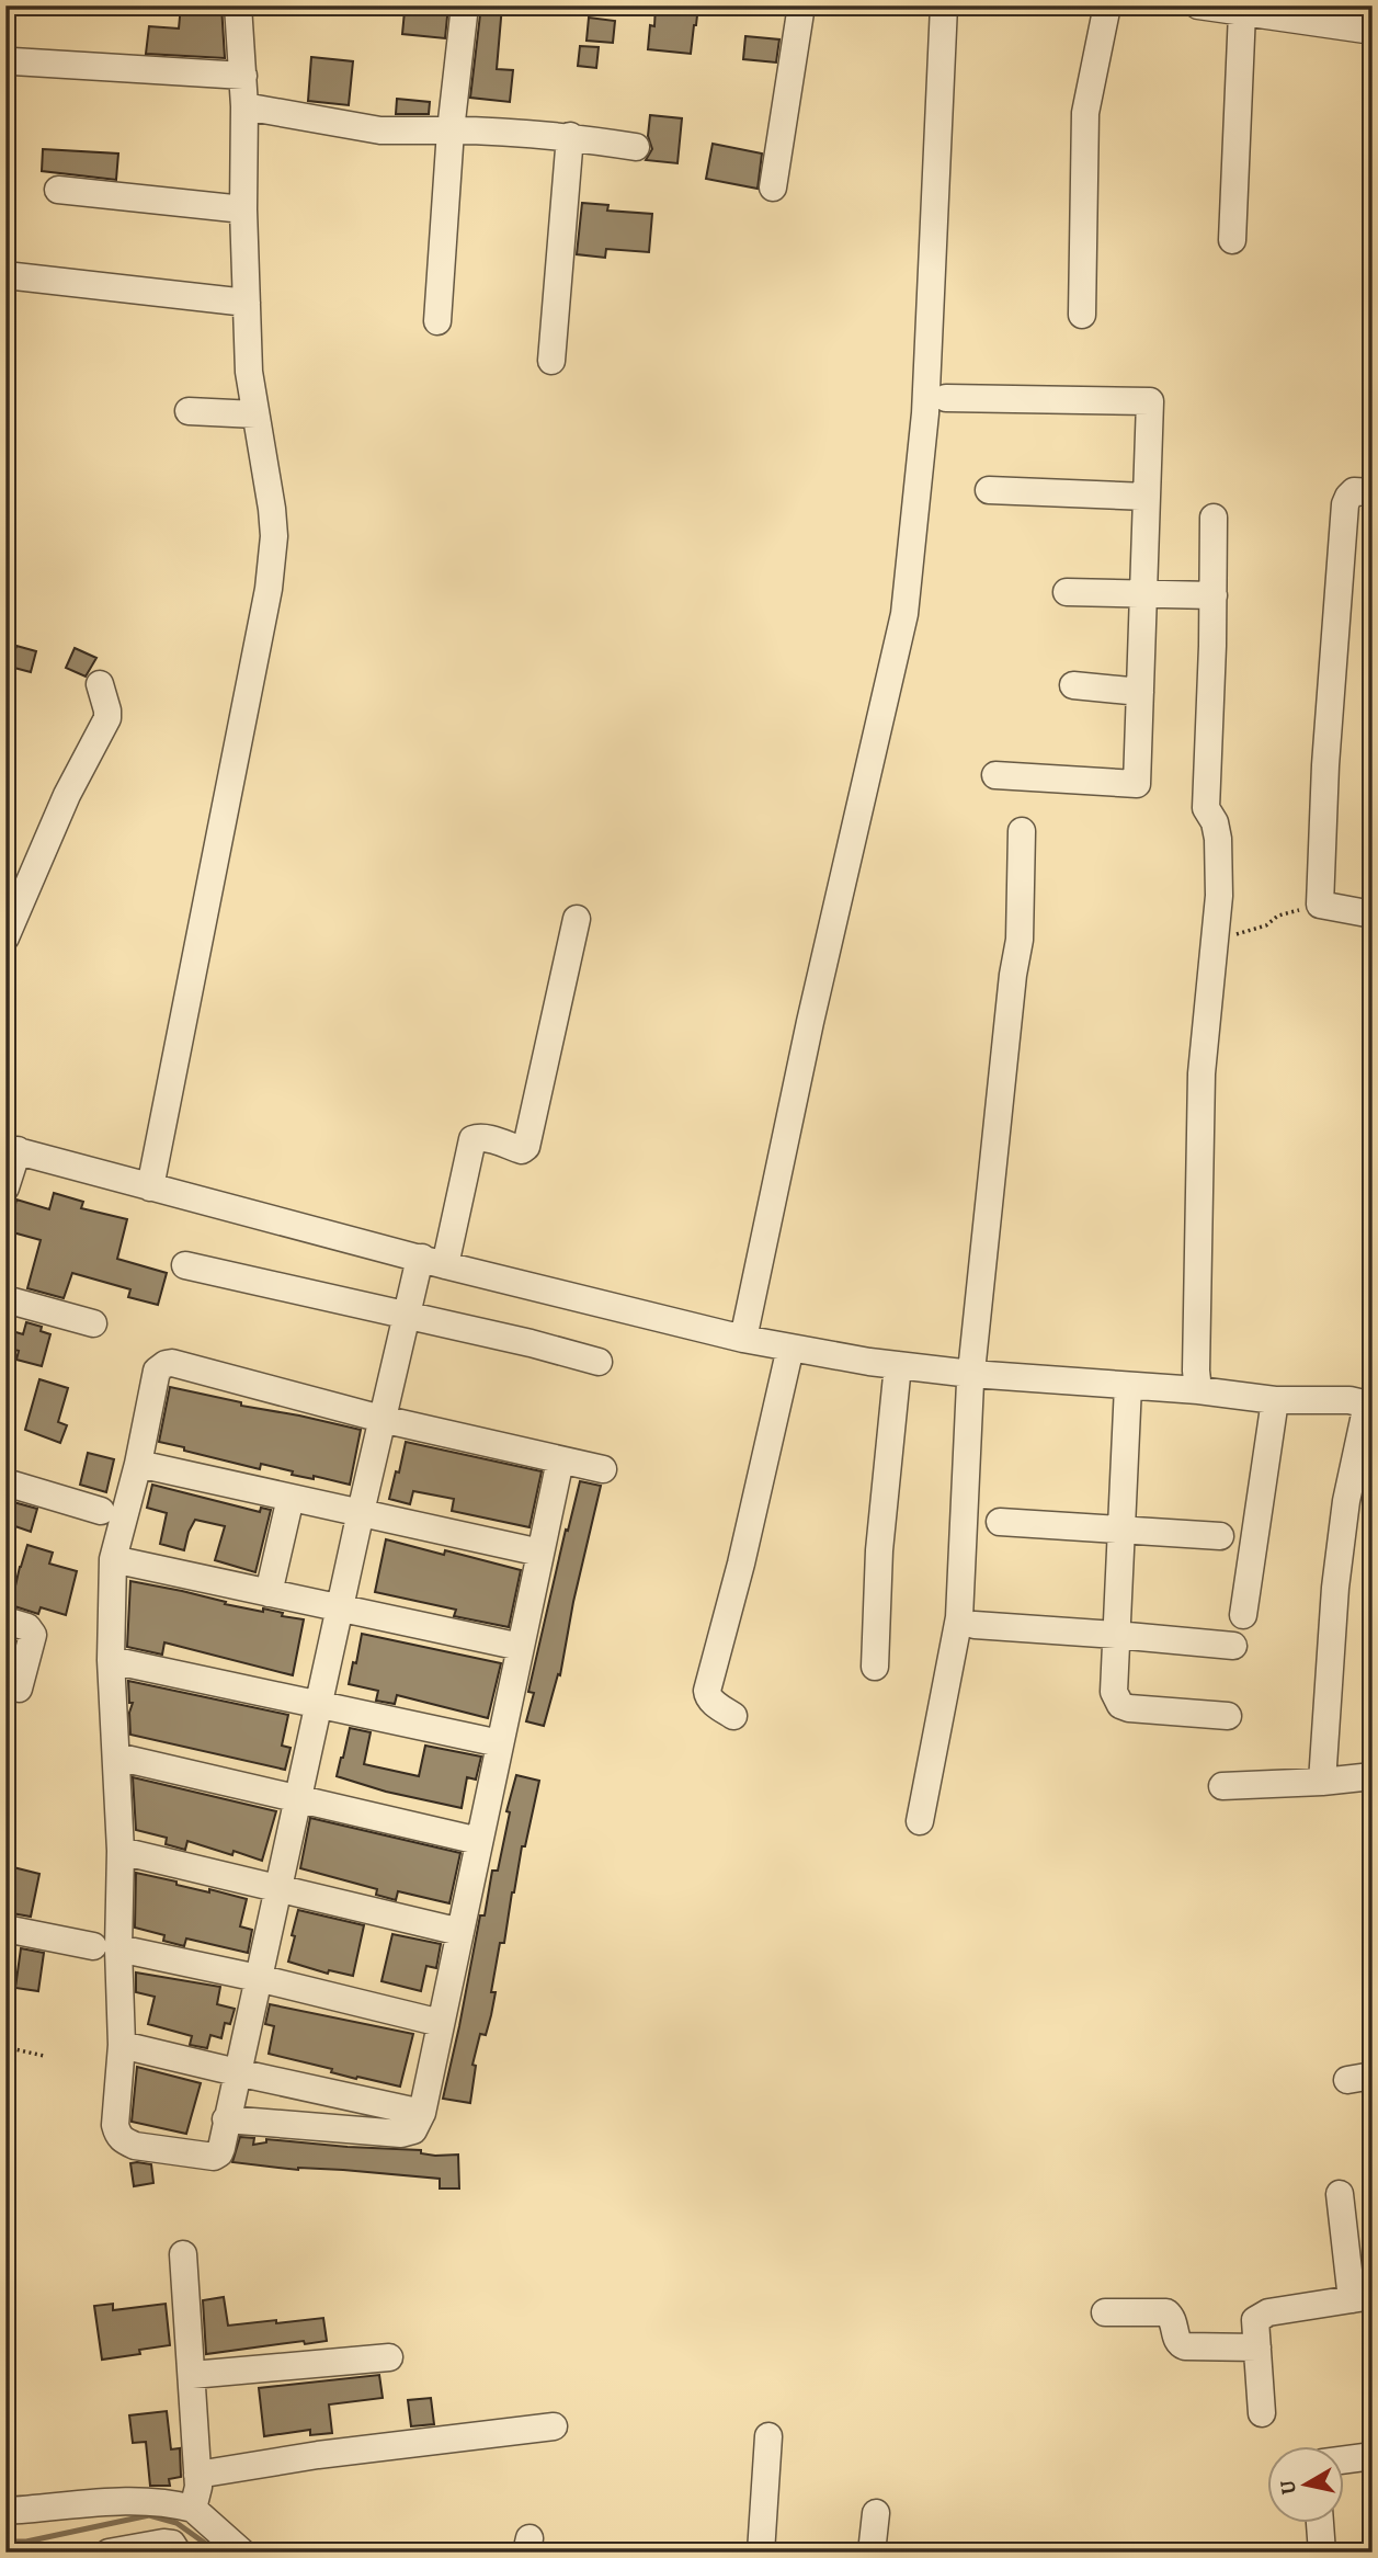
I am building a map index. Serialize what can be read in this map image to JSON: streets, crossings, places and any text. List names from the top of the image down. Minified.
{"north":"left"}
